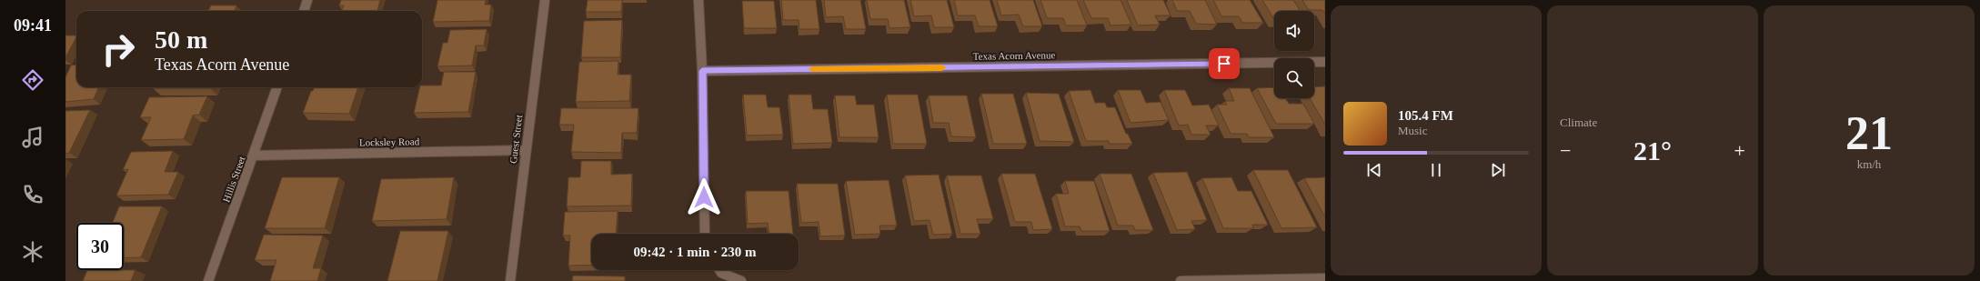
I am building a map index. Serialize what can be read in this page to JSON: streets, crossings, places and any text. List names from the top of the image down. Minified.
{"streets":{"street":["Texas Acorn Avenue","Guest Street","Locksley Road","Hillis Street"]},"crossings":[["Guest Street","Locksley Road"],["Locksley Road","Hillis Street"]],"page":{"tabs":"09:41","tile":["Climate",["21","km/h"]],"turn":["50 m","Texas Acorn Avenue"],"song":["105.4 FM","Music"],"heat":["−","21°","+"],"limit":"30","trip":"09:42 · 1 min · 230 m"}}
